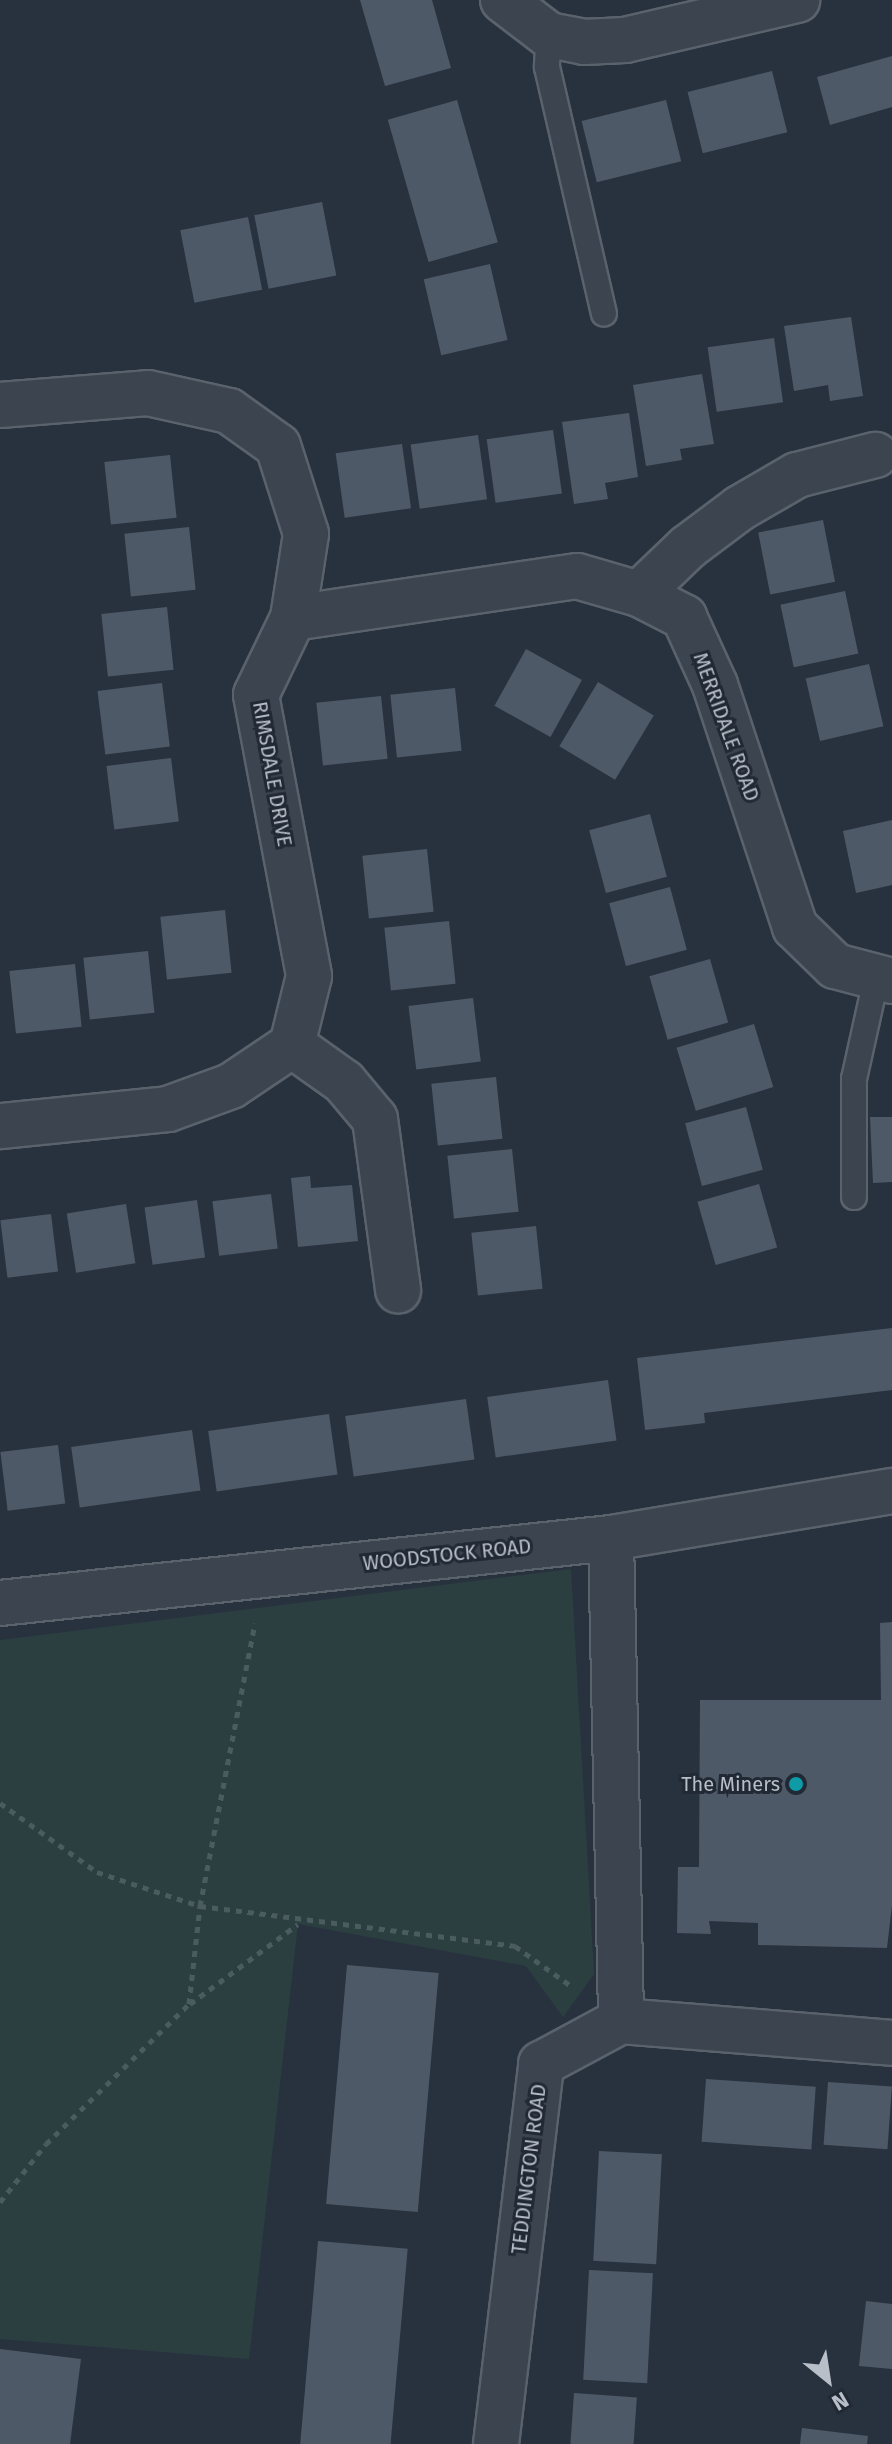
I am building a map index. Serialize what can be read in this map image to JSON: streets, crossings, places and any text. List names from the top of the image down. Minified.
{"streets":{"street":["MERRIDALE ROAD","RIMSDALE DRIVE","WOODSTOCK ROAD","TEDDINGTON ROAD"]},"crossings":[["MERRIDALE ROAD","RIMSDALE DRIVE"]],"places":["The Miners"],"north":"bottom right"}
